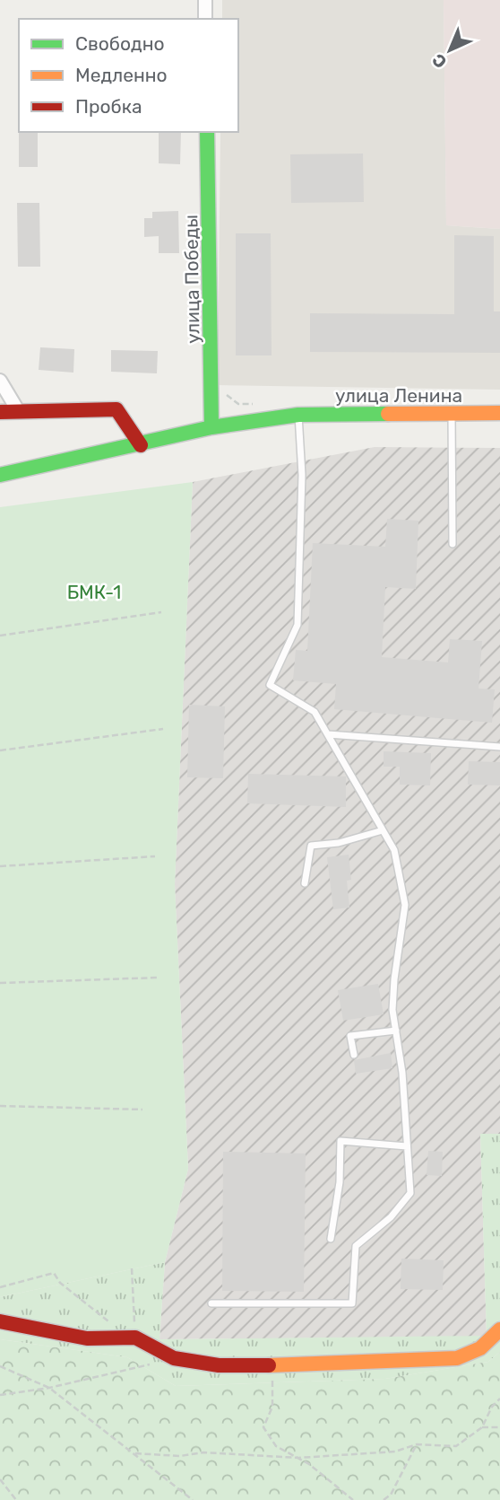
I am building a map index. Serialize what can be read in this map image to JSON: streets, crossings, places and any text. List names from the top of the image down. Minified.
{"streets":{"street":["улица Победы","улица Ленина"]},"crossings":[["улица Победы","улица Ленина"]],"parks":["БМК-1"],"legend":["Свободно","Медленно","Пробка"],"north":"bottom left"}
